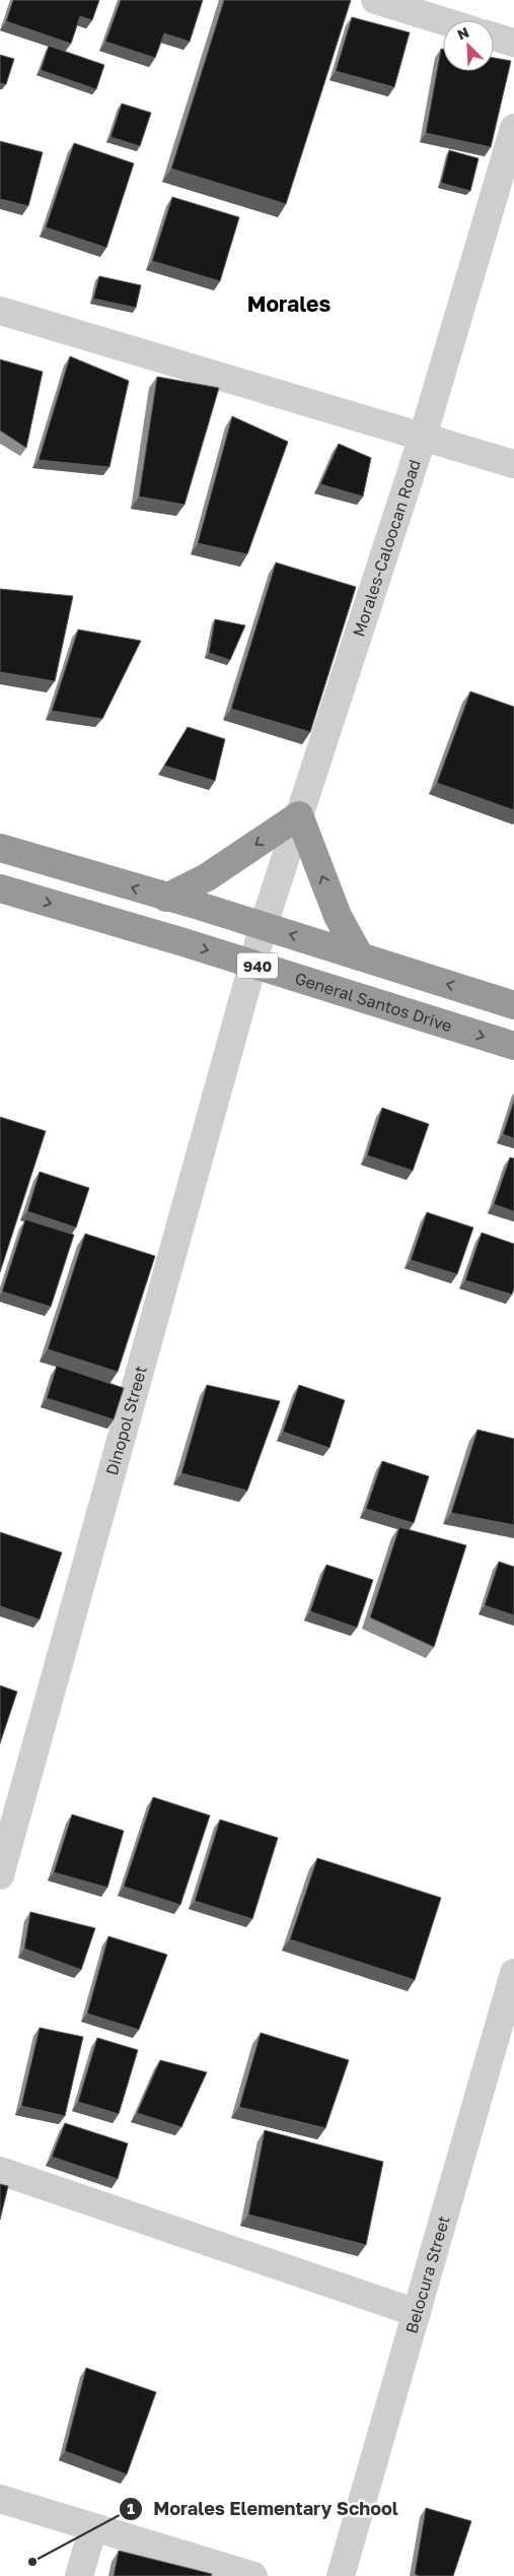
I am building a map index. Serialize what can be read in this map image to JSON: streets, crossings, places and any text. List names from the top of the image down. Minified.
{"streets":{"highway":["940","General Santos Drive"],"street":["Morales-Caloocan Road","Dinopol Street","Belocura Street"]},"crossings":[["Morales-Caloocan Road","940"],["Morales-Caloocan Road","General Santos Drive"],["Morales-Caloocan Road","Dinopol Street"],["General Santos Drive","Dinopol Street"]],"districts":["Morales"],"places":["Morales Elementary School"],"north":"top left"}
